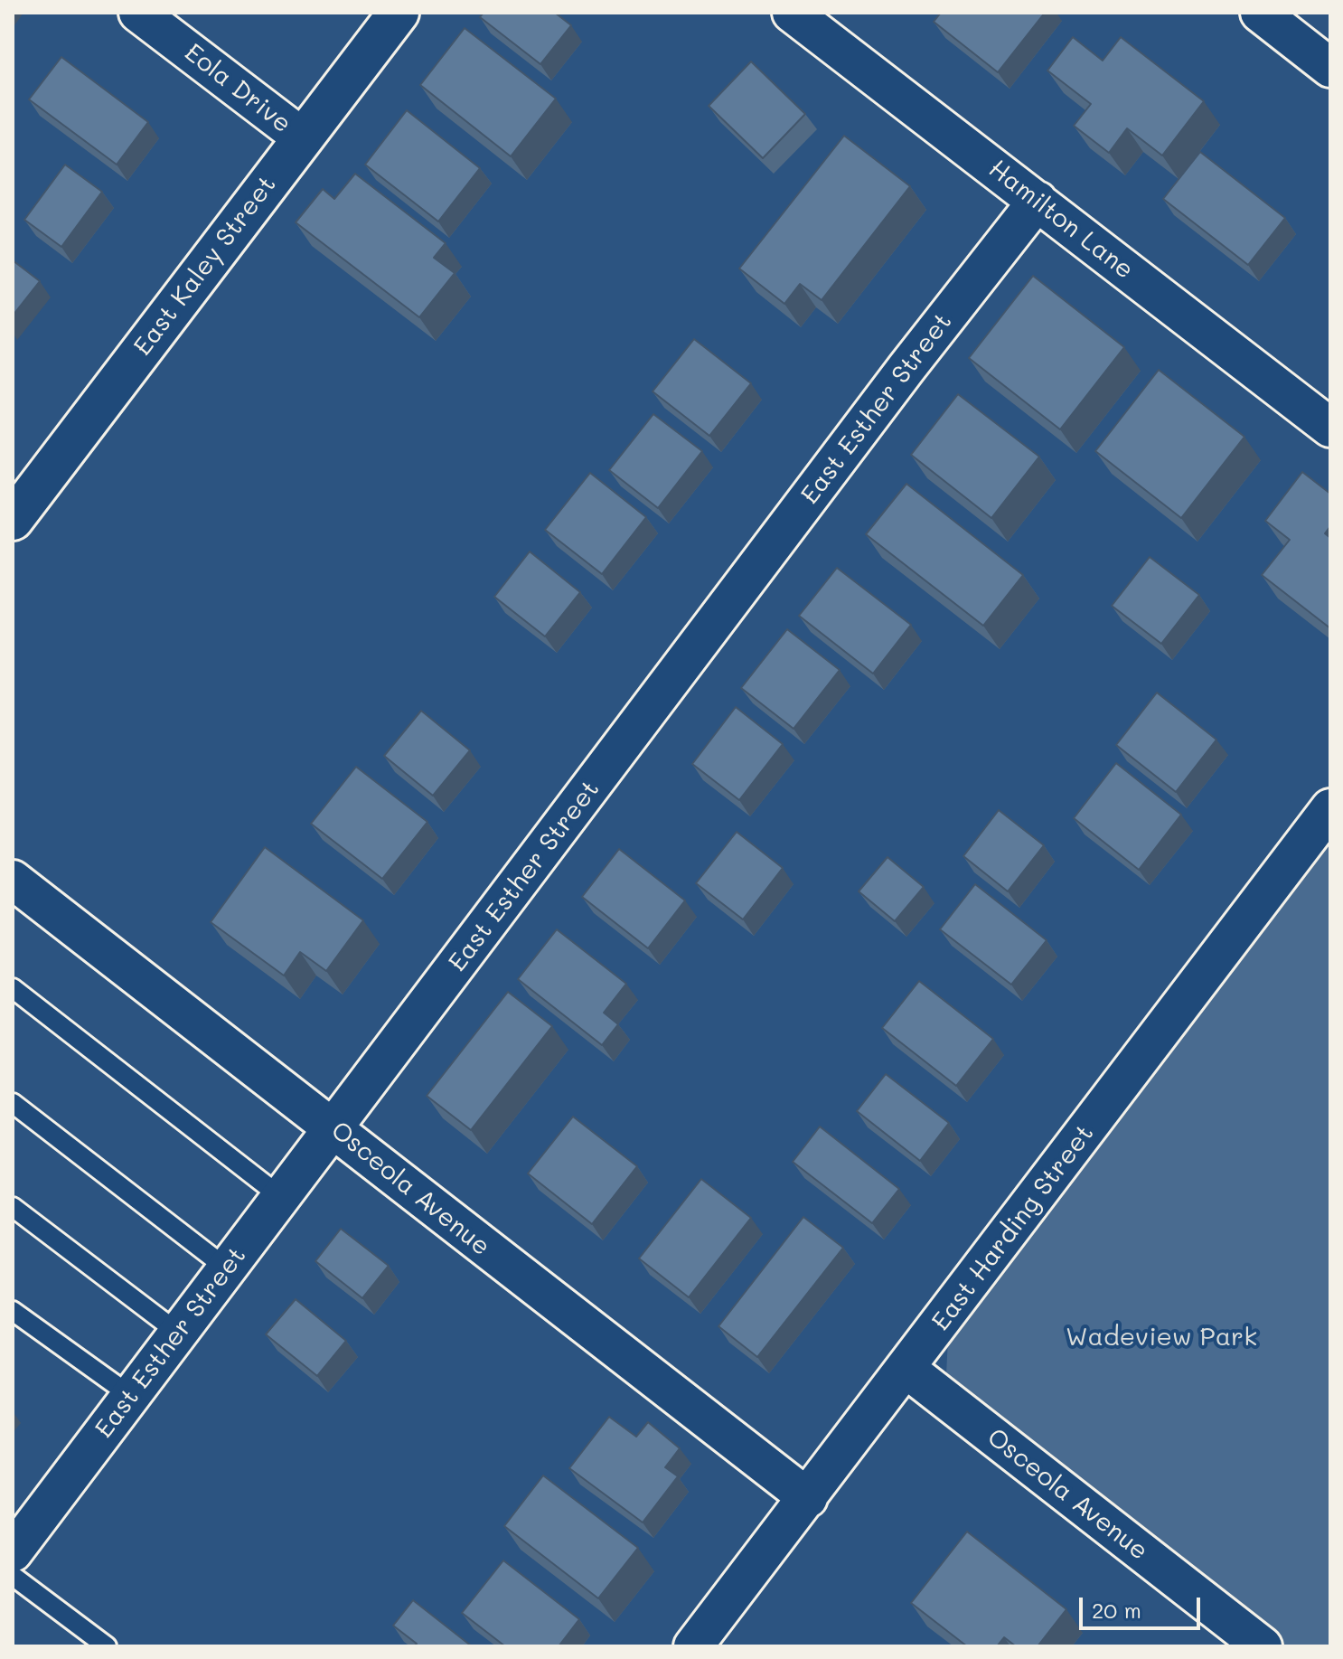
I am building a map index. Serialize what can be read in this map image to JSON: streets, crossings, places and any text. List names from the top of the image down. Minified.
{"streets":{"street":["Eola Drive","Hamilton Lane","East Kaley Street","East Esther Street","Osceola Avenue","East Harding Street"]},"crossings":[["Eola Drive","East Kaley Street"],["Hamilton Lane","East Esther Street"],["East Esther Street","Osceola Avenue"],["Osceola Avenue","East Harding Street"]],"parks":["Wadeview Park"],"scale_bar":"20 m"}
